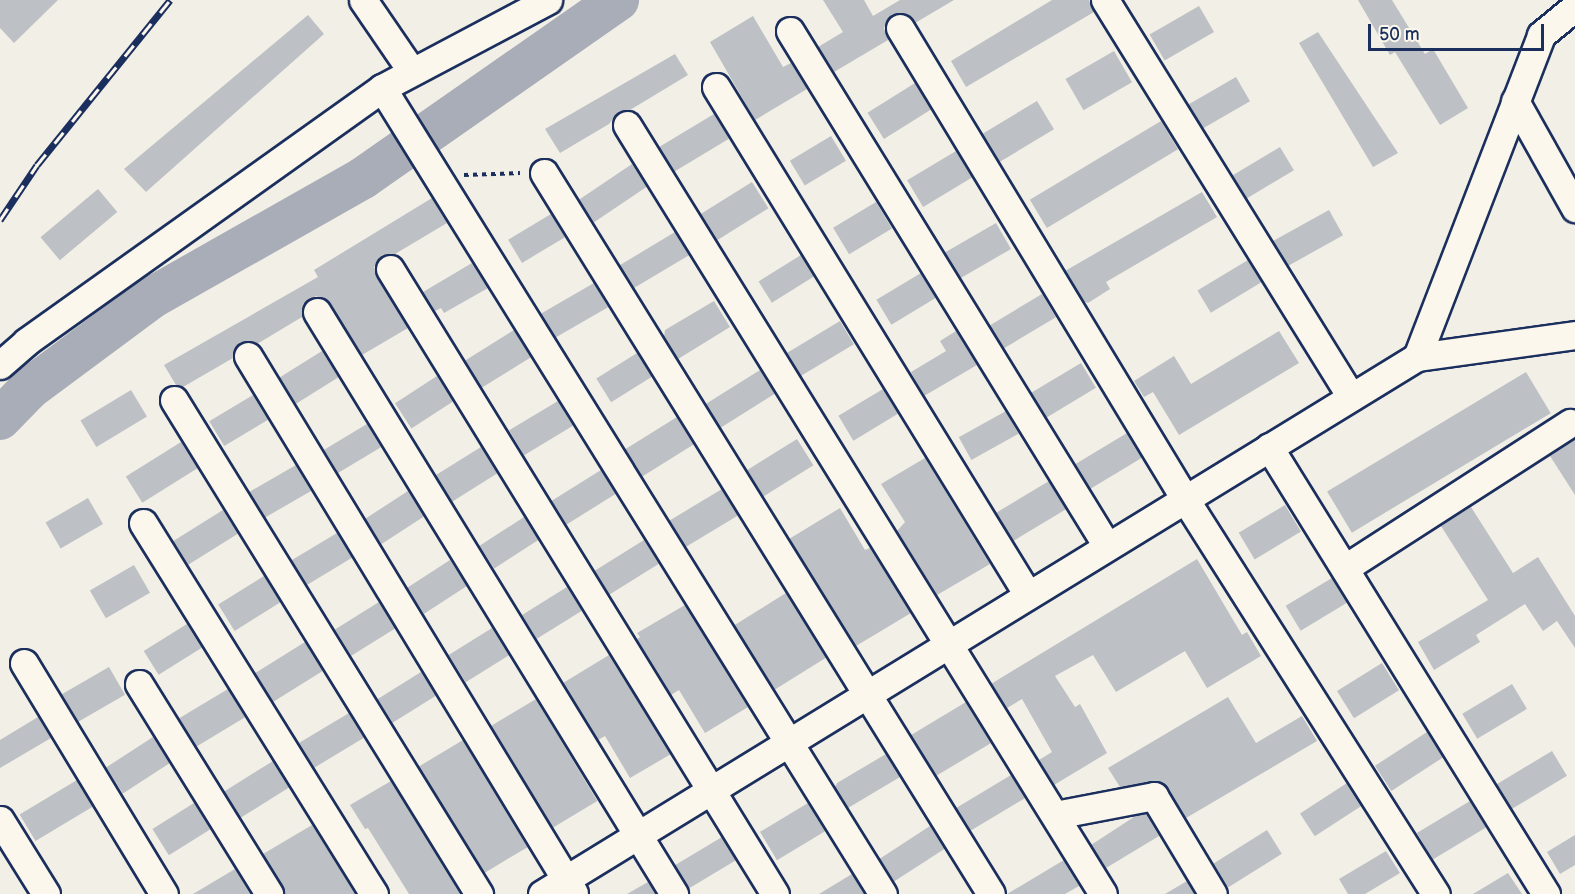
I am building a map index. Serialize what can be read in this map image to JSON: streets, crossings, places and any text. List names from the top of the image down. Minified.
{"scale_bar":"50 m"}
